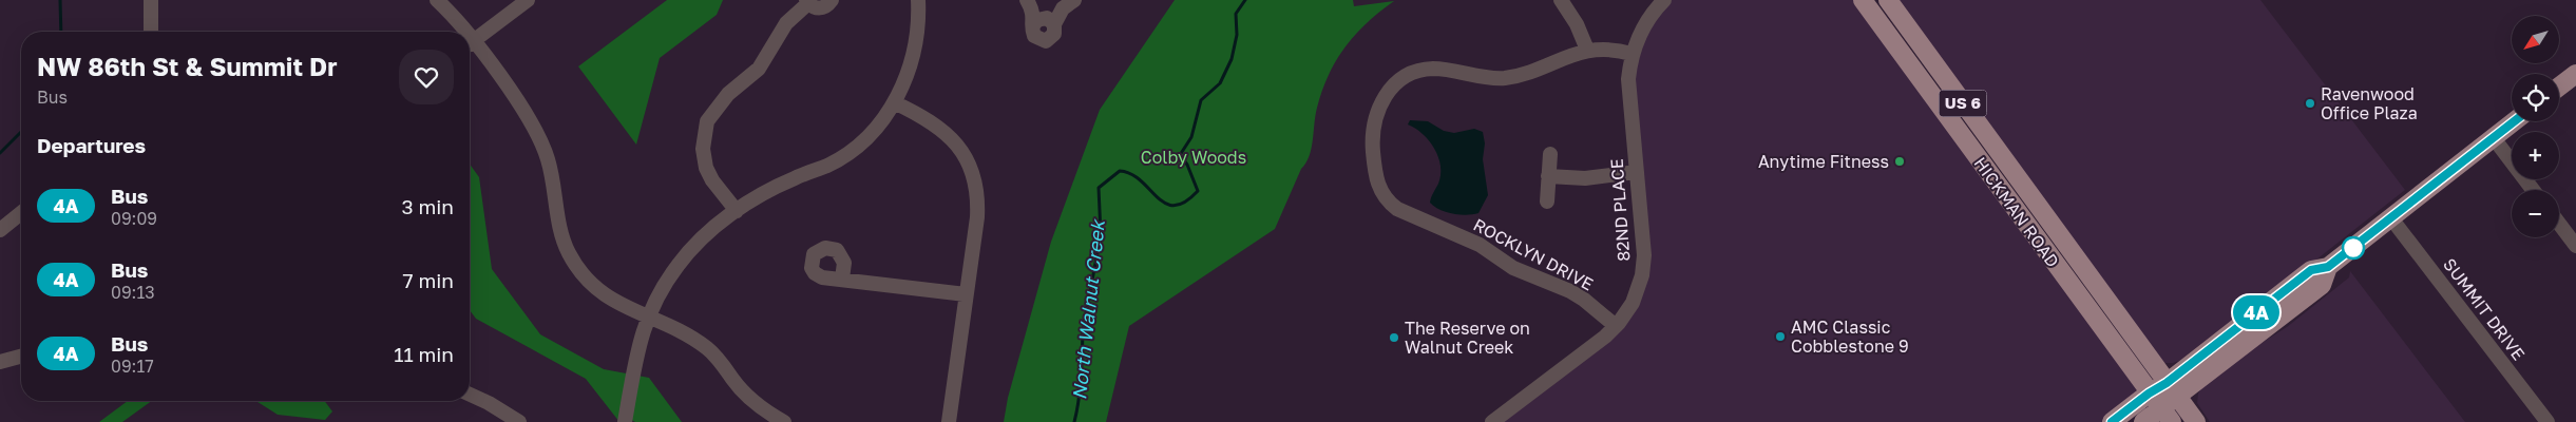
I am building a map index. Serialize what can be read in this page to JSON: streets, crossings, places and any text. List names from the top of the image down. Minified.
{"streets":{"main road":["US 6","HICKMAN ROAD"],"street":["82ND PLACE","ROCKLYN DRIVE","SUMMIT DRIVE"]},"crossings":[["82ND PLACE","ROCKLYN DRIVE"]],"water":["North Walnut Creek"],"parks":["Colby Woods"],"places":["Ravenwood Office Plaza","Anytime Fitness","AMC Classic Cobblestone 9","The Reserve on Walnut Creek"],"lines":["bus line 4A"],"north":"bottom left","page":{"on_map":"4A","map_buttons":["+","−"],"heading":[["NW 86th St & Summit Dr","Bus"],"Departures"],"list":[{"mark":"4A","name":"Bus","note":"09:09","value":"3 min"},{"mark":"4A","name":"Bus","note":"09:13","value":"7 min"},{"mark":"4A","name":"Bus","note":"09:17","value":"11 min"}]}}
